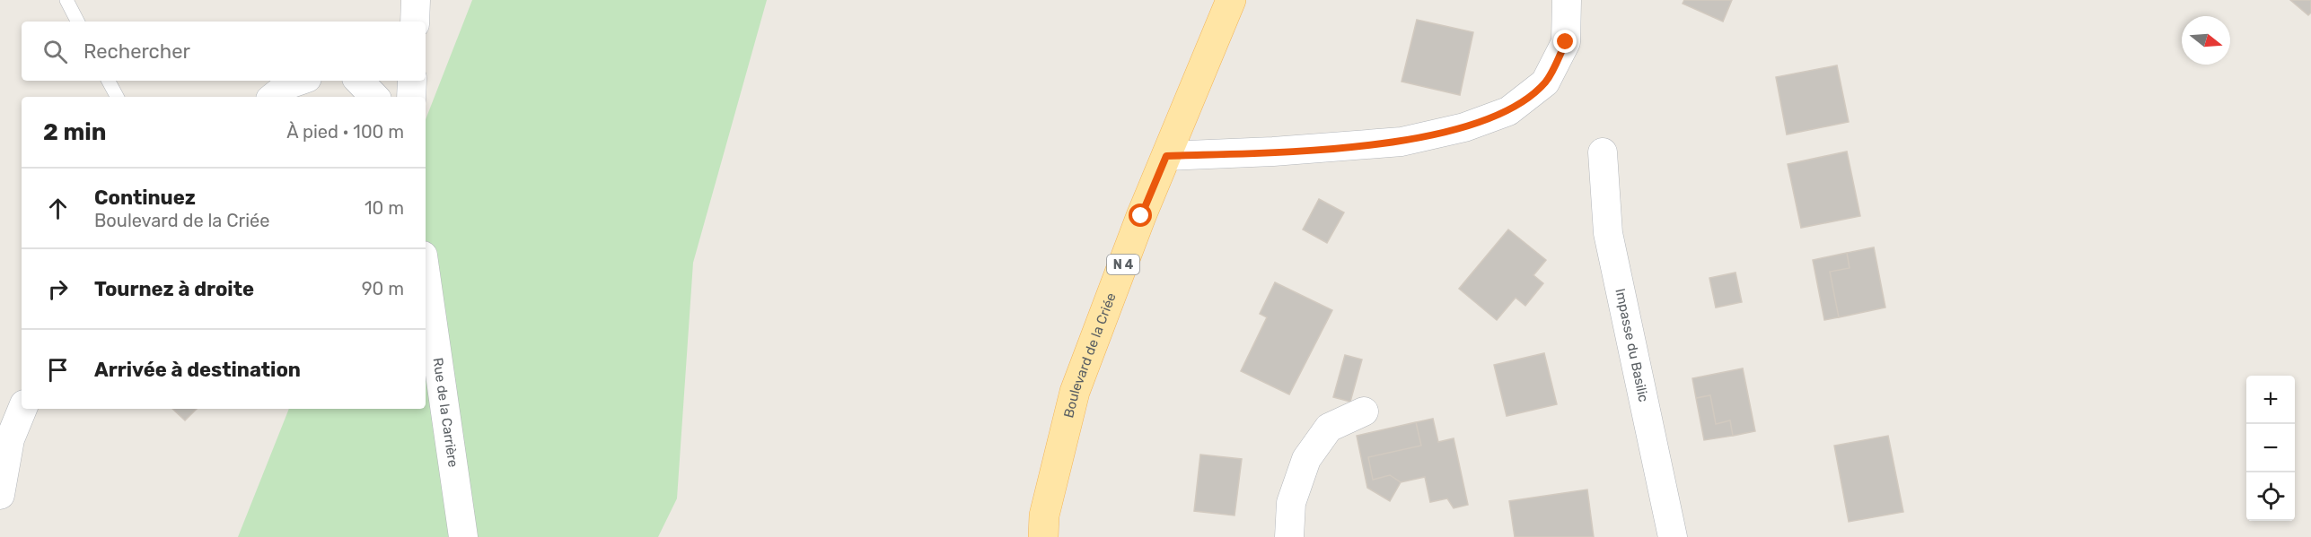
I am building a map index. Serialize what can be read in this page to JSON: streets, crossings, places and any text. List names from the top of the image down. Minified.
{"streets":{"main road":["N 4","Boulevard de la Criée"],"street":["Impasse du Basilic","Rue de la Carrière"]},"north":"right","page":{"search":"Rechercher","heading":["2 min","À pied · 100 m"],"list":[["Continuez","Boulevard de la Criée","10 m"],["Tournez à droite","90 m"],"Arrivée à destination"],"map_buttons":["+","−"]}}
